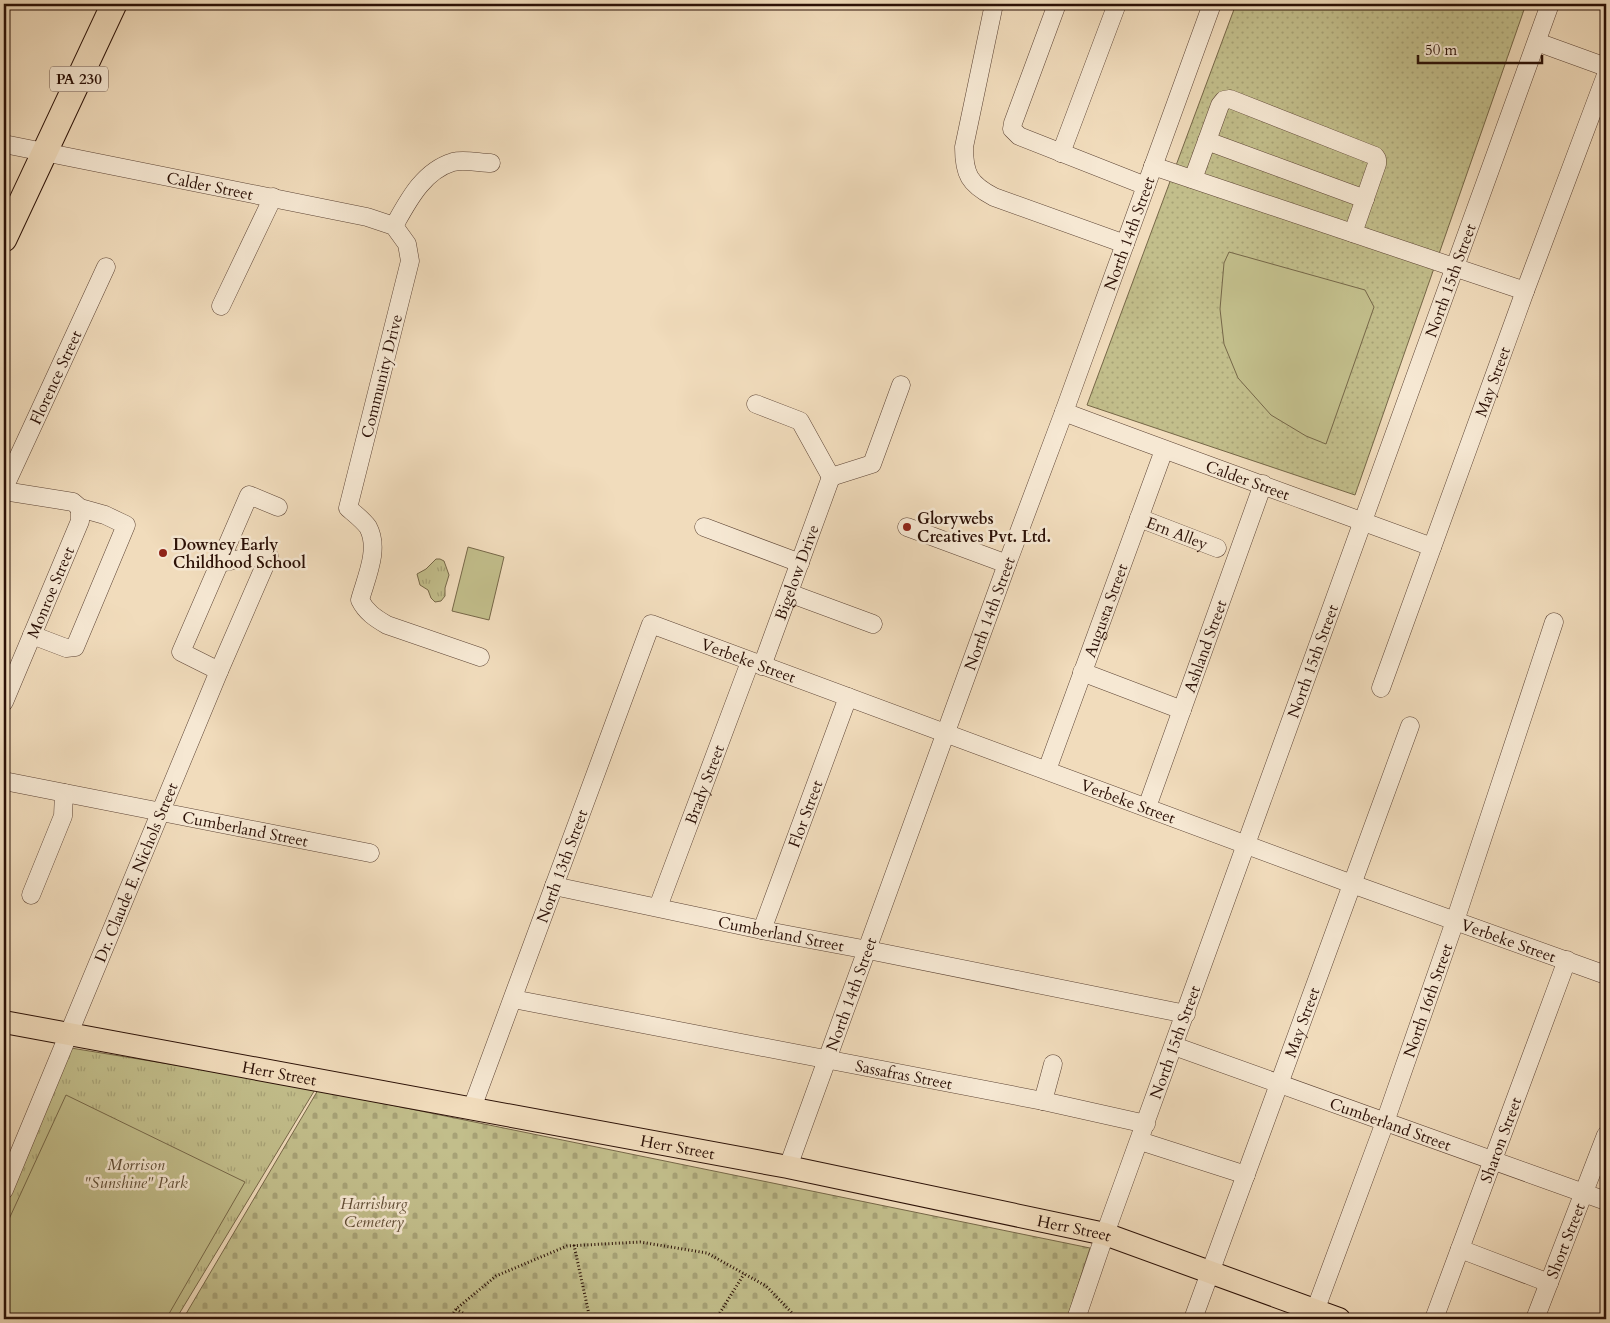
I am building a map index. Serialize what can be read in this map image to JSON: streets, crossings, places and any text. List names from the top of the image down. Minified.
{"streets":{"highway":["PA 230"],"main road":["Herr Street"],"street":["Calder Street","North 14th Street","North 15th Street","Community Drive","Florence Street","May Street","Ern Alley","Bigelow Drive","Monroe Street","Augusta Street","Ashland Street","Verbeke Street","Brady Street","Flor Street","Cumberland Street","North 13th Street","Dr. Claude E. Nichols Street","North 16th Street","Sassafras Street","Sharon Street","Short Street"]},"crossings":[["PA 230","Calder Street"],["Calder Street","North 14th Street"],["Calder Street","North 15th Street"],["Calder Street","Community Drive"],["Calder Street","May Street"],["Calder Street","Augusta Street"],["Calder Street","Ashland Street"],["North 14th Street","Verbeke Street"],["North 14th Street","Cumberland Street"],["North 14th Street","Herr Street"],["North 14th Street","Sassafras Street"],["North 15th Street","Verbeke Street"],["North 15th Street","Cumberland Street"],["North 15th Street","Herr Street"],["North 15th Street","Sassafras Street"],["May Street","Verbeke Street"],["May Street","Cumberland Street"],["May Street","Herr Street"],["Ern Alley","Augusta Street"],["Bigelow Drive","Verbeke Street"],["Bigelow Drive","Brady Street"],["Augusta Street","Verbeke Street"],["Ashland Street","Verbeke Street"],["Verbeke Street","Brady Street"],["Verbeke Street","Flor Street"],["Verbeke Street","North 13th Street"],["Verbeke Street","North 16th Street"],["Verbeke Street","Sharon Street"],["Brady Street","Cumberland Street"],["Flor Street","Cumberland Street"],["Cumberland Street","North 13th Street"],["Cumberland Street","Dr. Claude E. Nichols Street"],["Cumberland Street","North 16th Street"],["Cumberland Street","Sharon Street"],["Cumberland Street","Short Street"],["North 13th Street","Herr Street"],["North 13th Street","Sassafras Street"],["Dr. Claude E. Nichols Street","Herr Street"],["North 16th Street","Herr Street"]],"parks":["Morrison \"Sunshine\" Park","Harrisburg Cemetery"],"places":["Glorywebs Creatives Pvt. Ltd.","Downey Early Childhood School"],"scale_bar":"50 m"}
